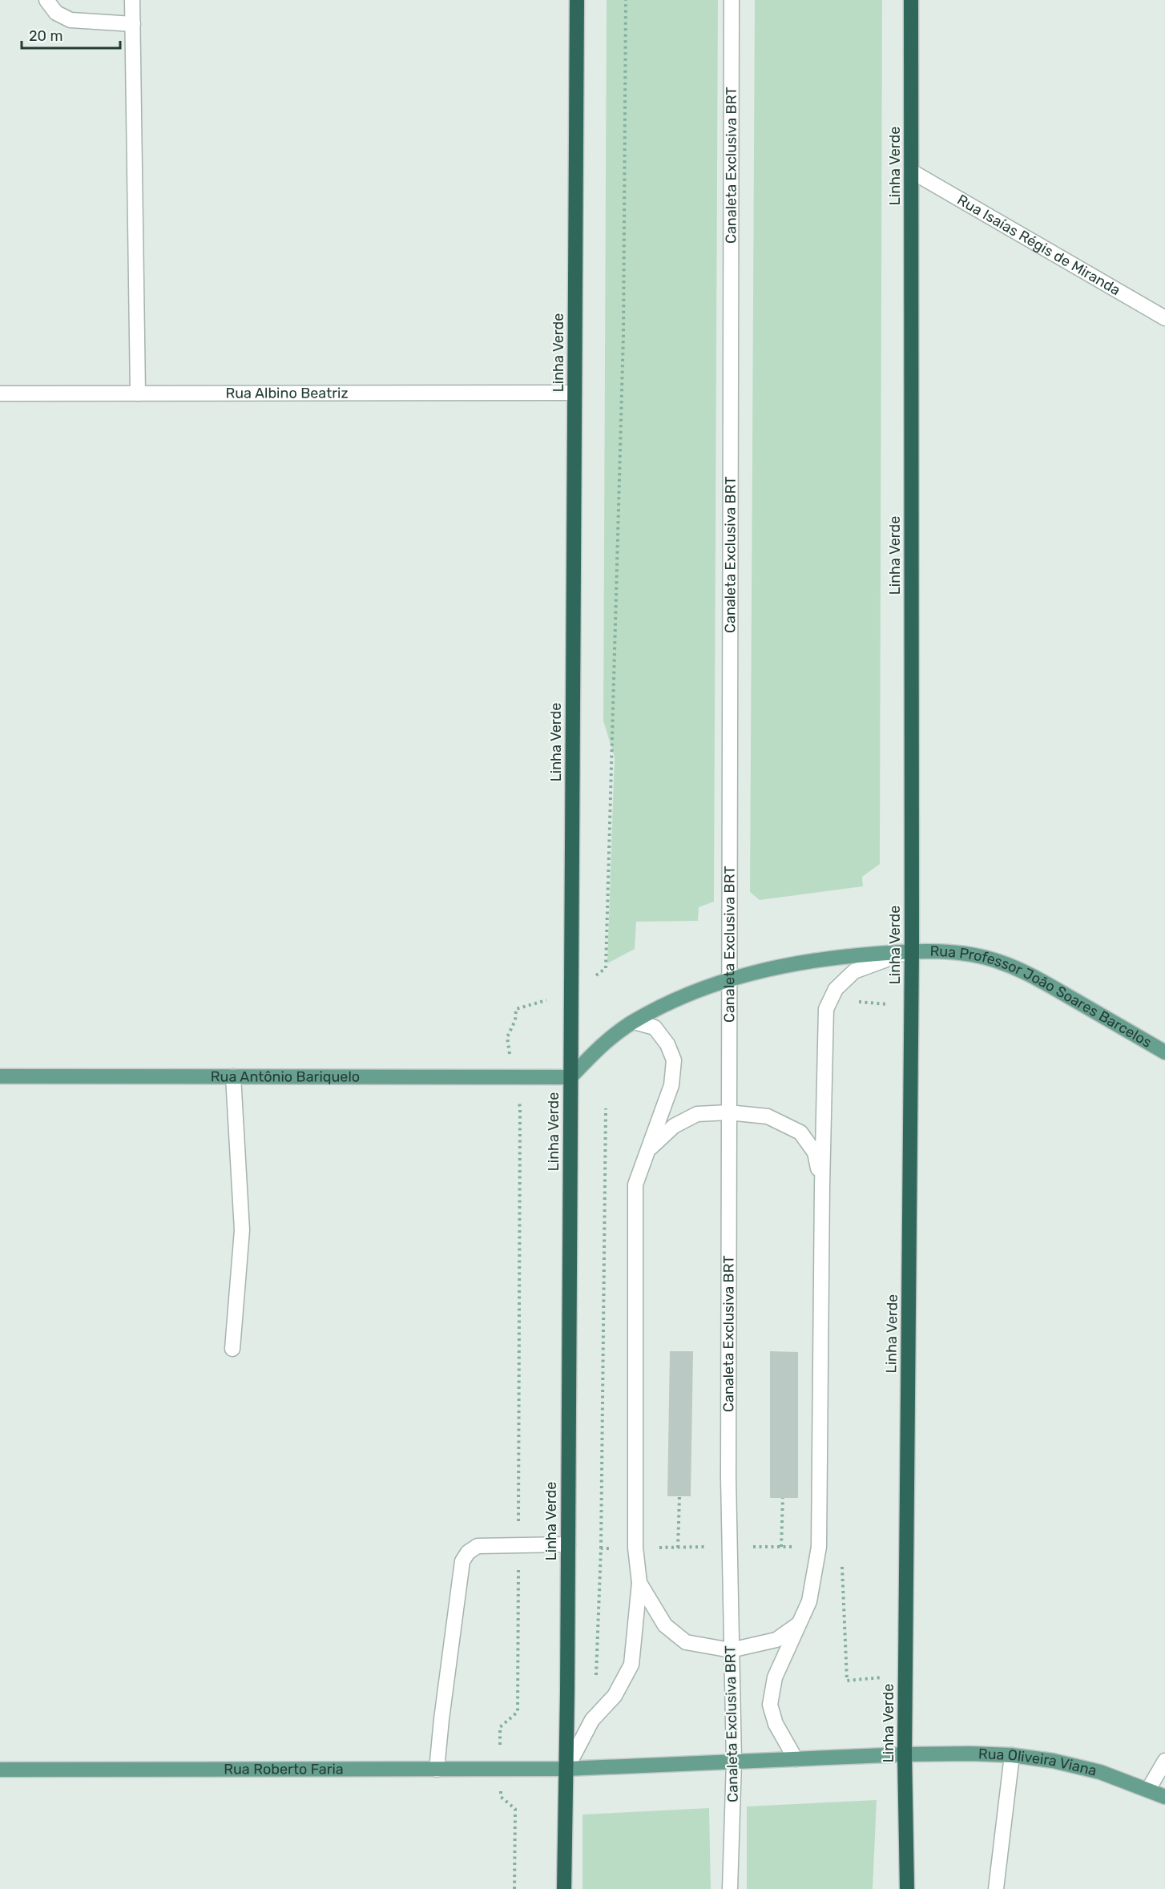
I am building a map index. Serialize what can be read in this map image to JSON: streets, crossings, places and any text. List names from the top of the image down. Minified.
{"streets":{"highway":["Linha Verde"],"main road":["Rua Professor João Soares Barcelos","Rua Antônio Bariquelo","Rua Oliveira Viana","Rua Roberto Faria"],"street":["Canaleta Exclusiva BRT","Rua Isaías Régis de Miranda","Rua Albino Beatriz"]},"crossings":[["Canaleta Exclusiva BRT","Rua Professor João Soares Barcelos"],["Canaleta Exclusiva BRT","Rua Oliveira Viana"],["Canaleta Exclusiva BRT","Rua Roberto Faria"],["Linha Verde","Rua Isaías Régis de Miranda"],["Linha Verde","Rua Albino Beatriz"],["Linha Verde","Rua Professor João Soares Barcelos"],["Linha Verde","Rua Antônio Bariquelo"],["Linha Verde","Rua Oliveira Viana"],["Linha Verde","Rua Roberto Faria"],["Rua Professor João Soares Barcelos","Rua Antônio Bariquelo"],["Rua Oliveira Viana","Rua Roberto Faria"]],"scale_bar":"20 m"}
